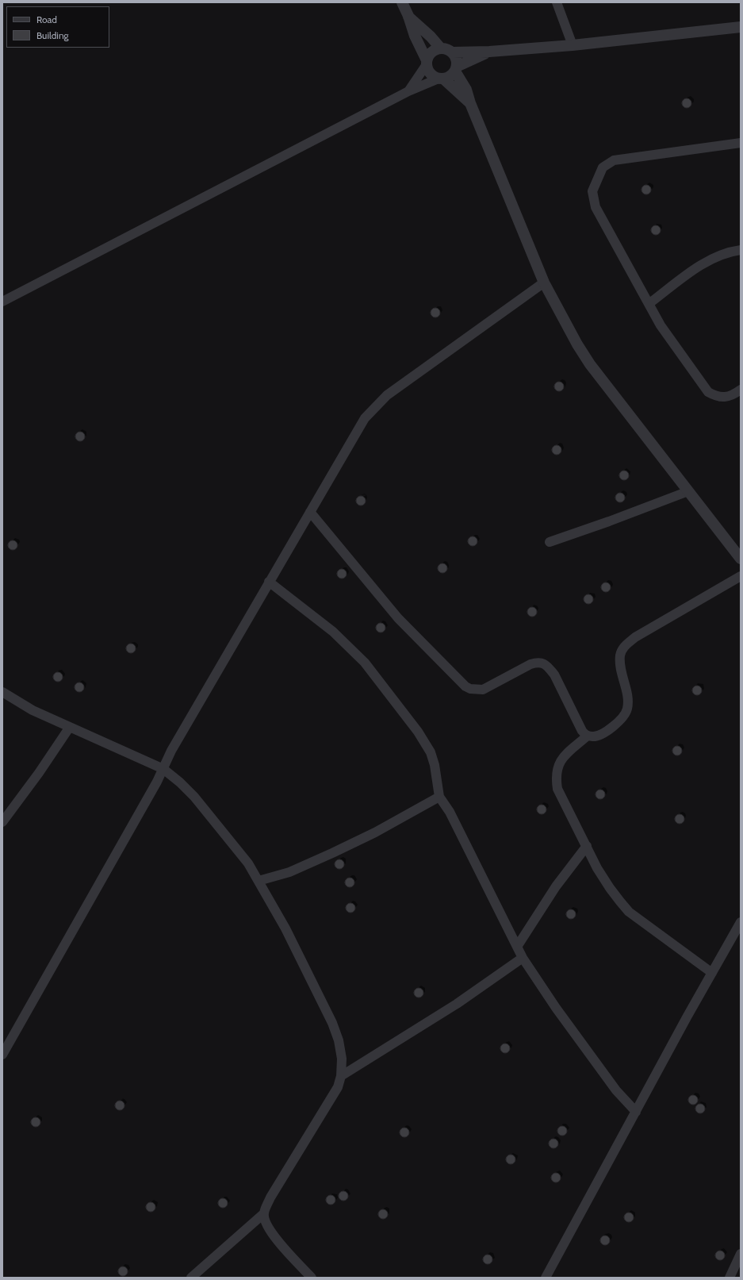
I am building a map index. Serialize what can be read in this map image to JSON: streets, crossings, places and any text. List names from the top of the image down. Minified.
{"legend":["Road","Building"]}
